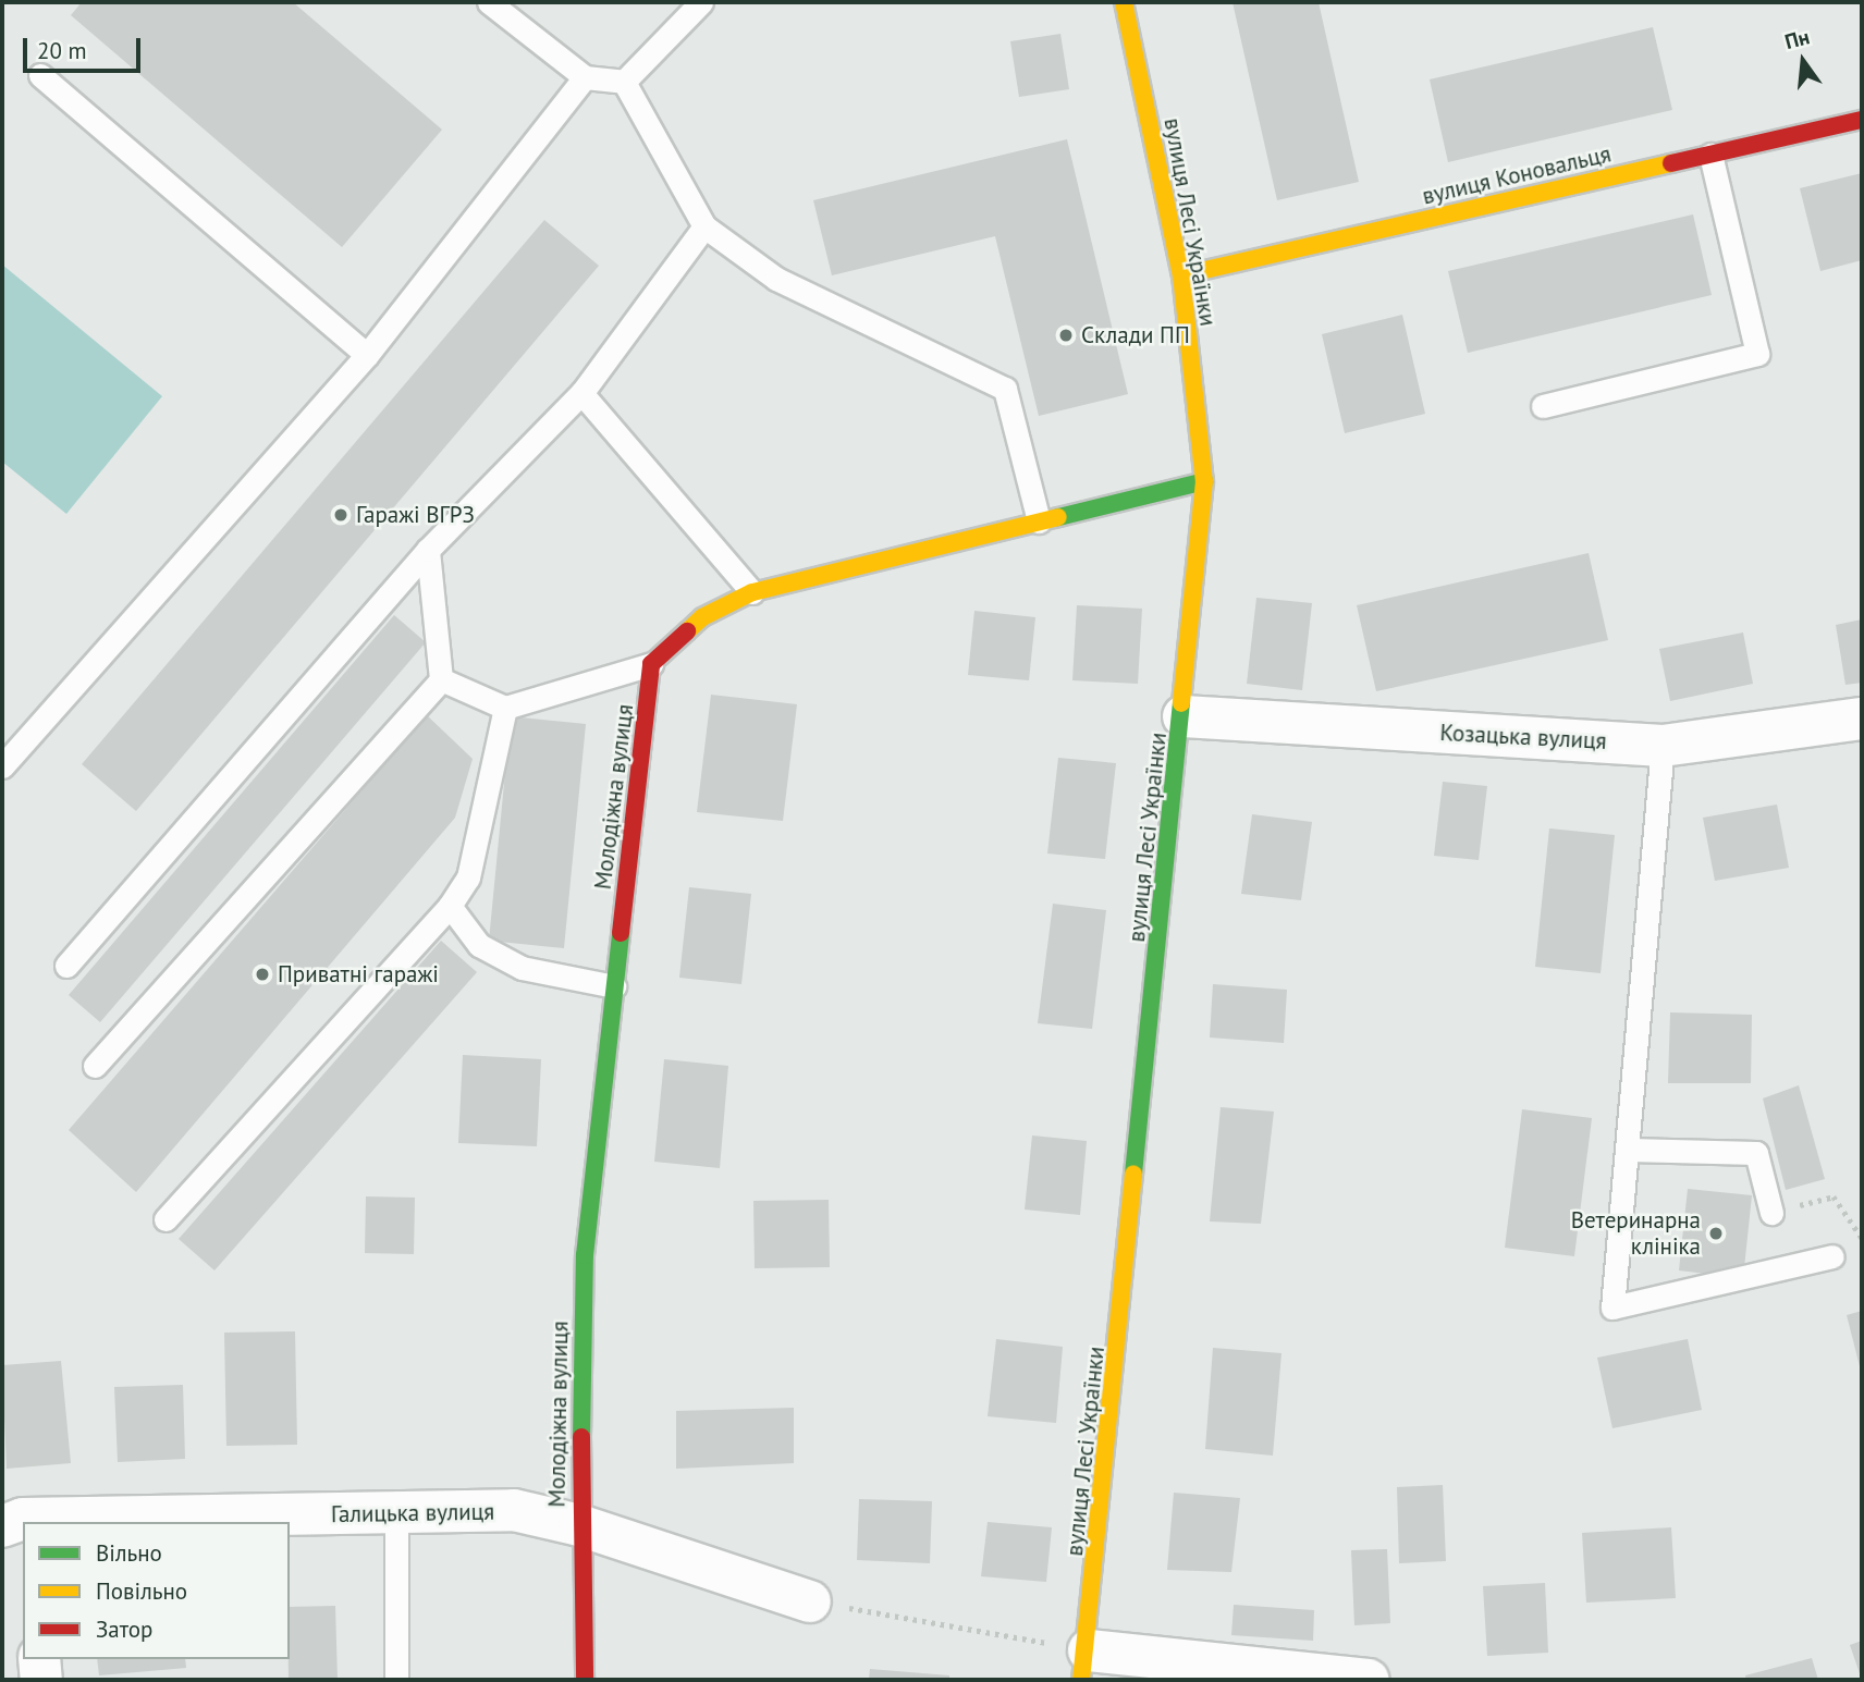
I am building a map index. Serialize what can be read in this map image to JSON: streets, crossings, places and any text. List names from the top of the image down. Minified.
{"streets":{"street":["вулиця Коновальця","вулиця Лесі Українки","Козацька вулиця","Молодіжна вулиця","Галицька вулиця"]},"crossings":[["вулиця Коновальця","вулиця Лесі Українки"],["вулиця Лесі Українки","Козацька вулиця"],["Молодіжна вулиця","Галицька вулиця"]],"places":["Склади ПП","Гаражі ВГРЗ","Приватні гаражі","Ветеринарна клініка"],"legend":["Вільно","Повільно","Затор"],"scale_bar":"20 m","north":"top"}
